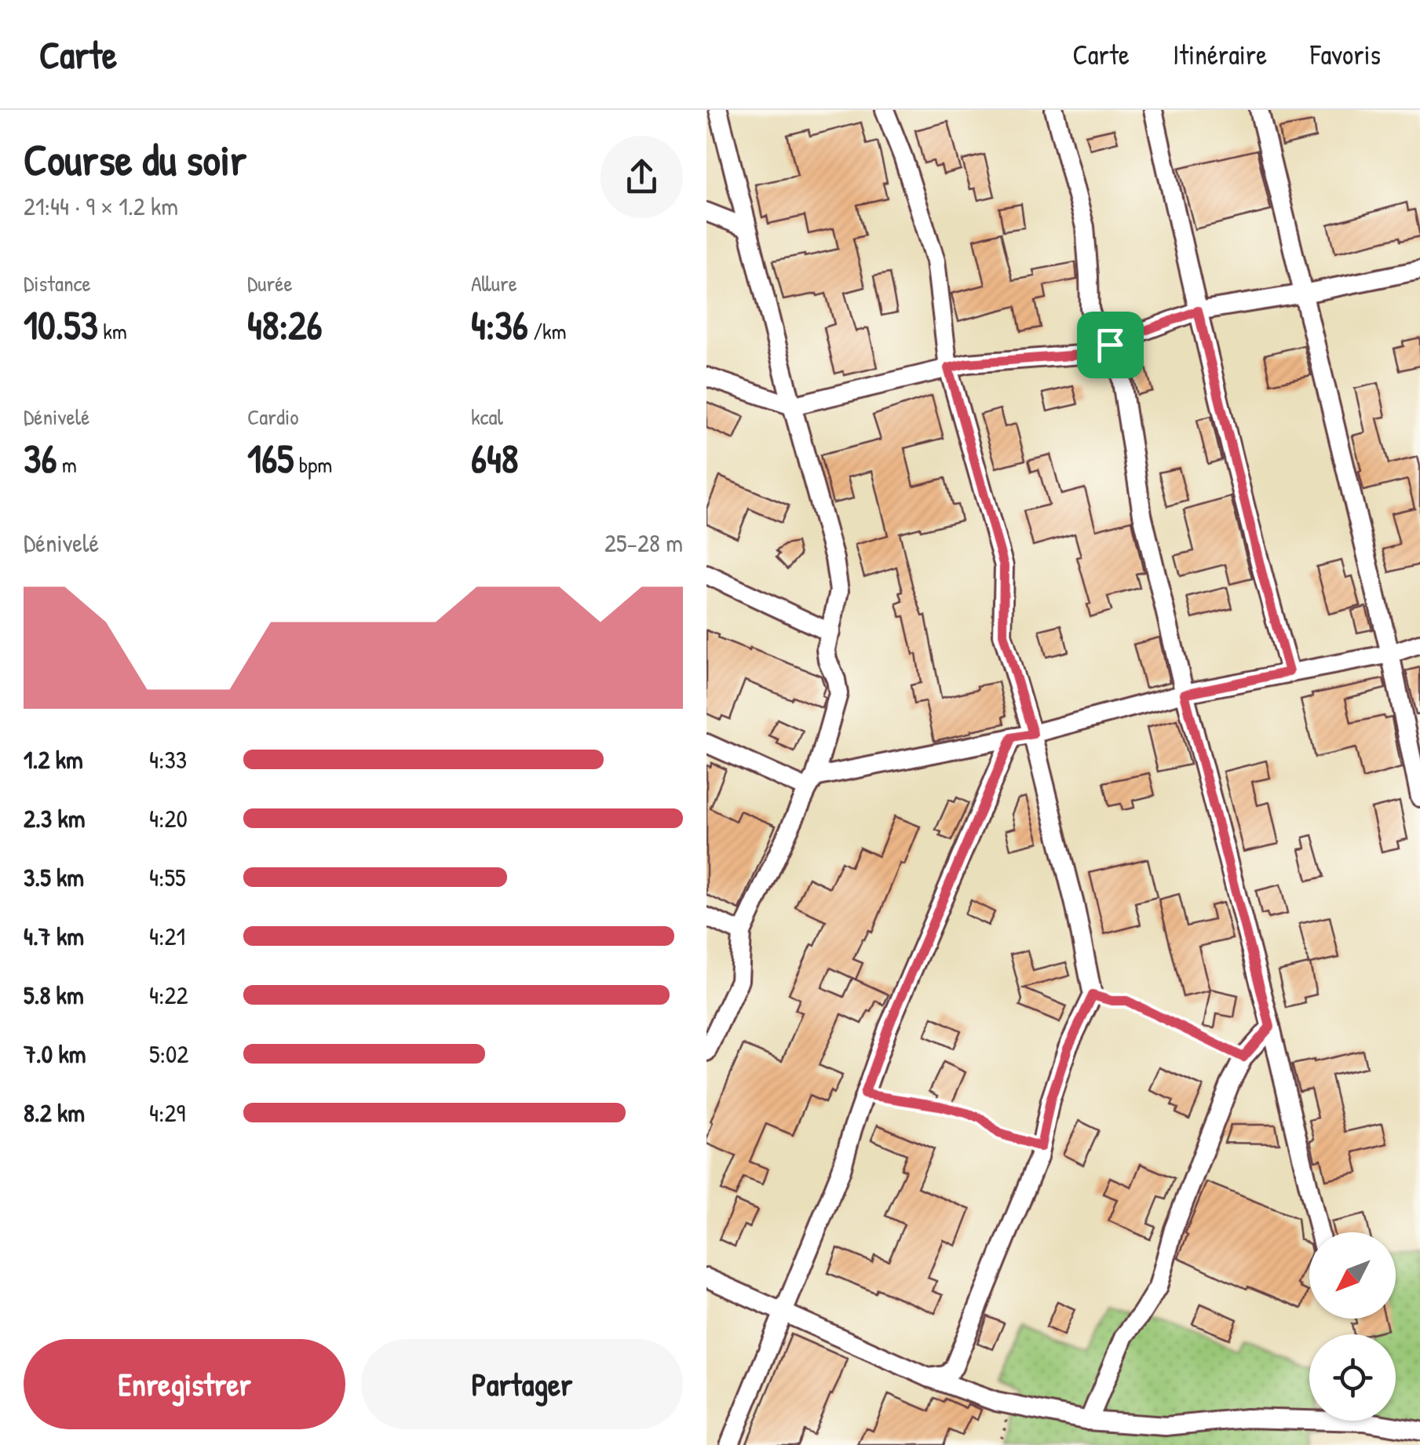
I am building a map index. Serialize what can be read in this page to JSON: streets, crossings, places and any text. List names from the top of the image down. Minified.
{"north":"bottom left","page":{"header":"Carte","nav":["Carte","Itinéraire","Favoris"],"heading":["Course du soir","21:44 · 9 × 1.2 km"],"stats":[["Distance","10.53 km"],["Durée","48:26"],["Allure","4:36 /km"],["Dénivelé","36 m"],["Cardio","165 bpm"],["kcal","648"]],"chart":["Dénivelé","25–28 m"],"list":[{"name":"1.2 km","note":"4:33"},{"name":"2.3 km","note":"4:20"},{"name":"3.5 km","note":"4:55"},{"name":"4.7 km","note":"4:21"},{"name":"5.8 km","note":"4:22"},{"name":"7.0 km","note":"5:02"},{"name":"8.2 km","note":"4:29"}],"buttons":["Enregistrer","Partager"]}}
